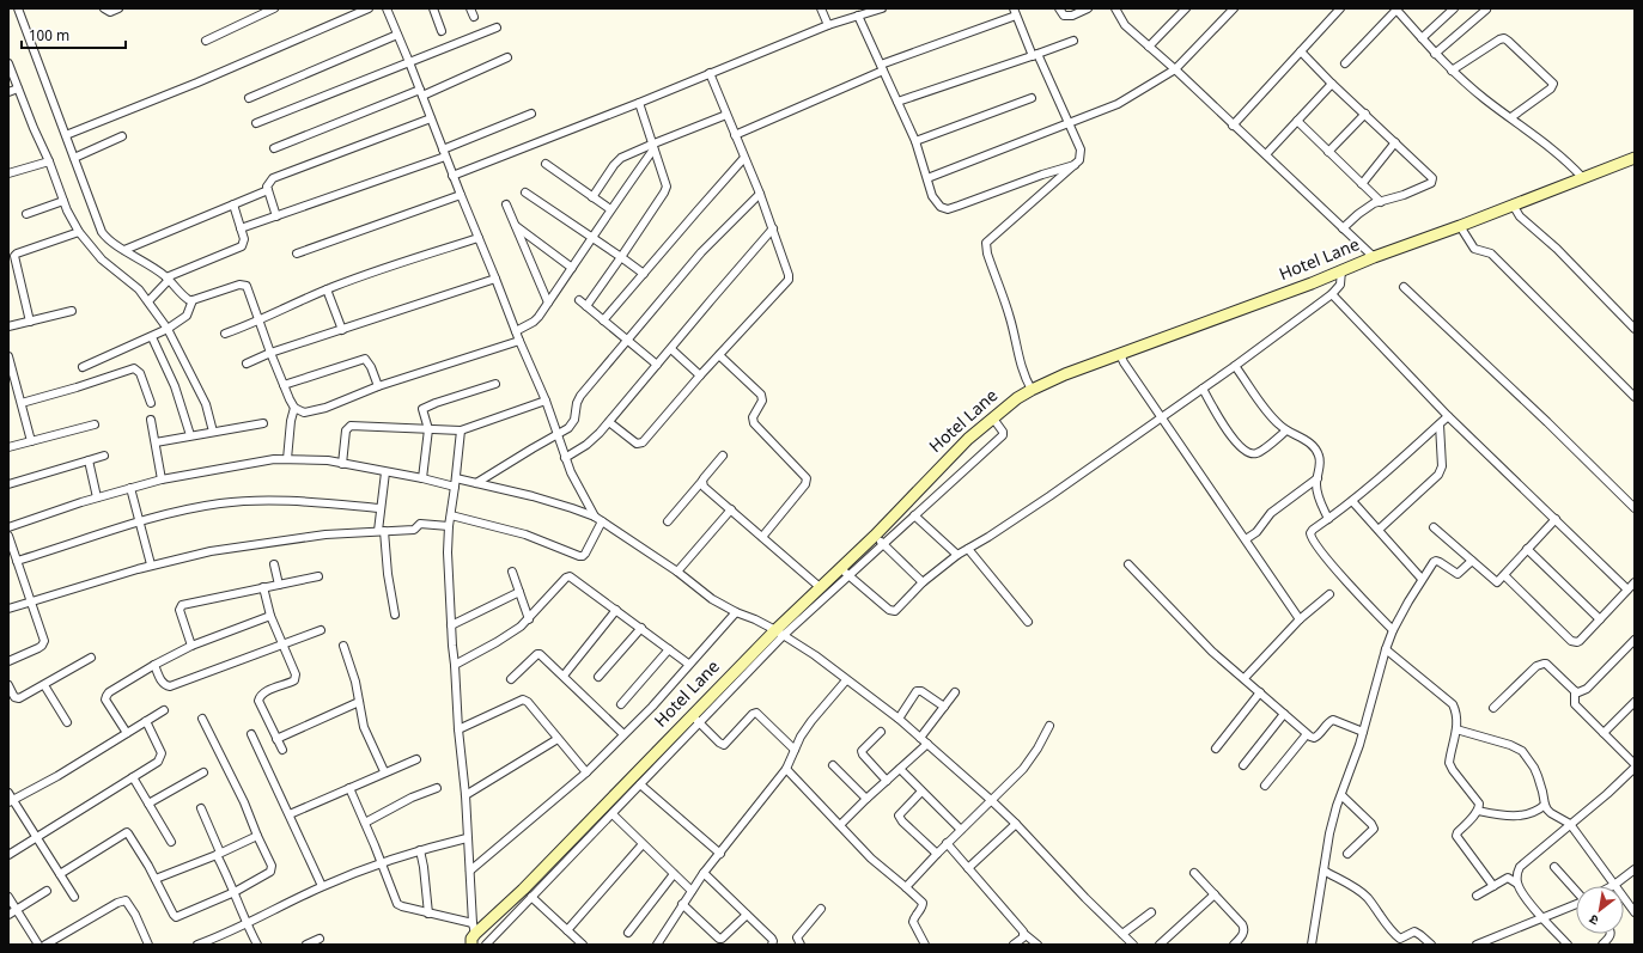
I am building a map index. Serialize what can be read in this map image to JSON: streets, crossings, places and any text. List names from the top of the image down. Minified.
{"streets":{"street":["Hotel Lane"]},"scale_bar":"100 m","north":"bottom left"}
